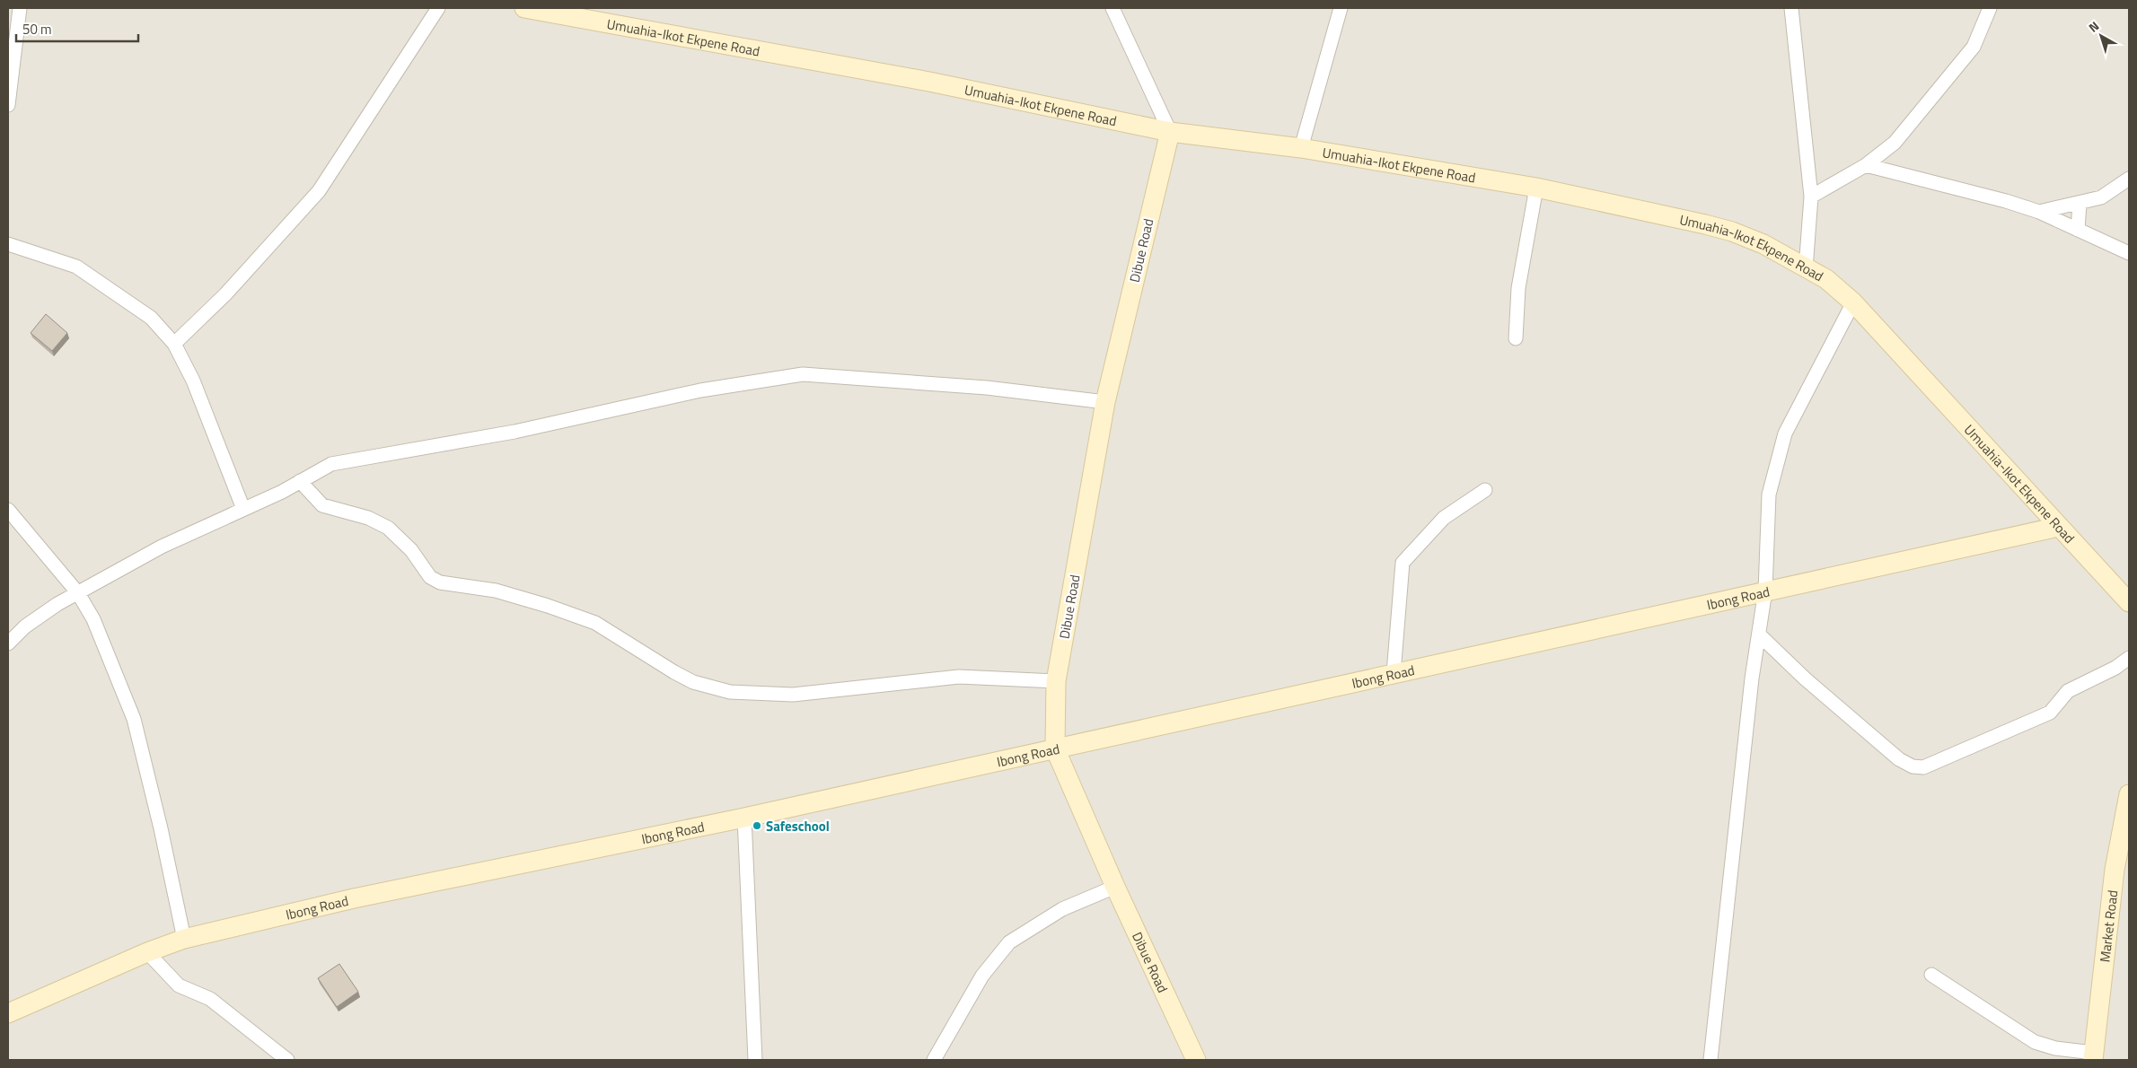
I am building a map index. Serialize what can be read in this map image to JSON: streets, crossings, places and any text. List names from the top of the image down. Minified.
{"streets":{"street":["Umuahia-Ikot Ekpene Road","Dibue Road","Ibong Road","Market Road"]},"crossings":[["Umuahia-Ikot Ekpene Road","Dibue Road"],["Umuahia-Ikot Ekpene Road","Ibong Road"],["Dibue Road","Ibong Road"]],"places":["Safeschool"],"scale_bar":"50 m","north":"top left"}
